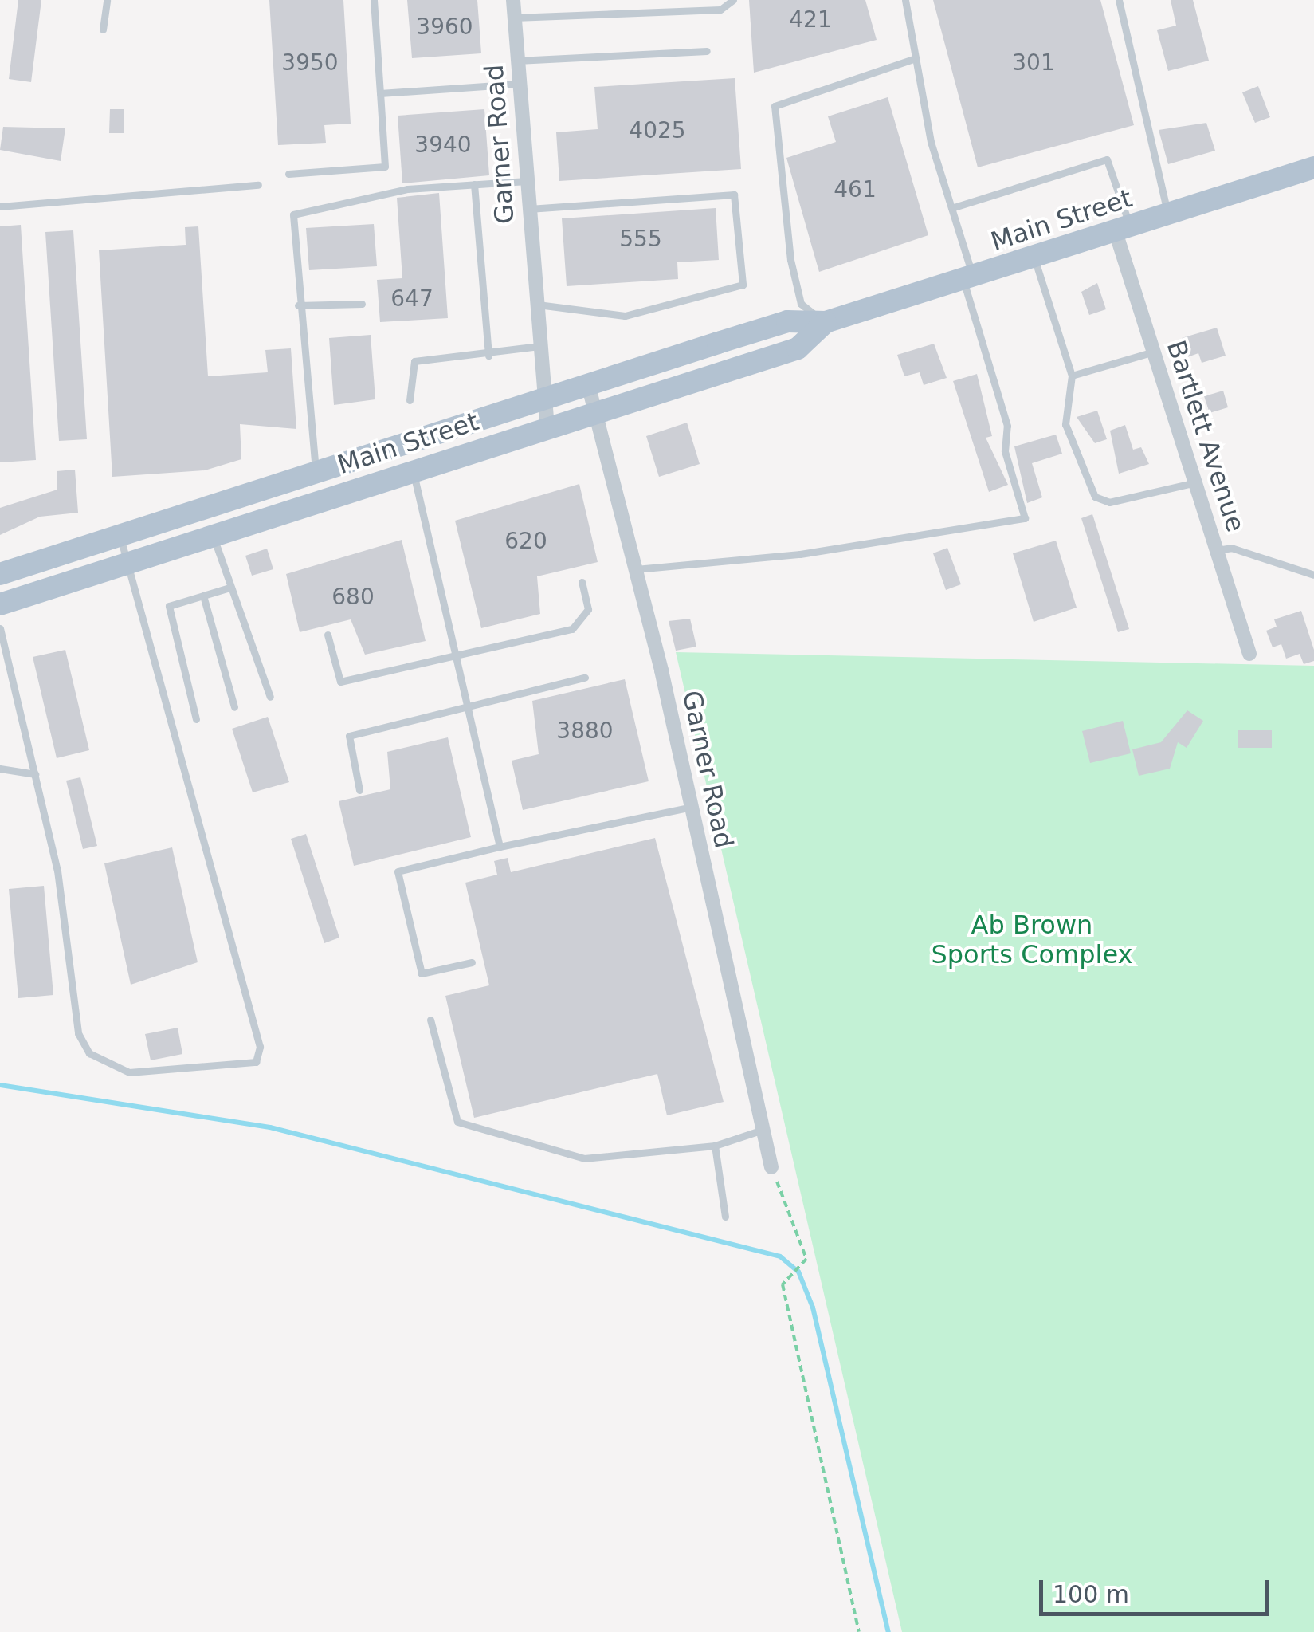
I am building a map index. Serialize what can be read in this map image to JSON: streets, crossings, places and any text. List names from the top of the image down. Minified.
{"streets":{"main road":["Main Street"],"street":["Garner Road","Bartlett Avenue"]},"crossings":[["Garner Road","Main Street"],["Main Street","Bartlett Avenue"]],"parks":["Ab Brown Sports Complex"],"house_numbers":["421","3960","3950","301","4025","3940","461","555","647","620","680","3880"],"scale_bar":"100 m"}
